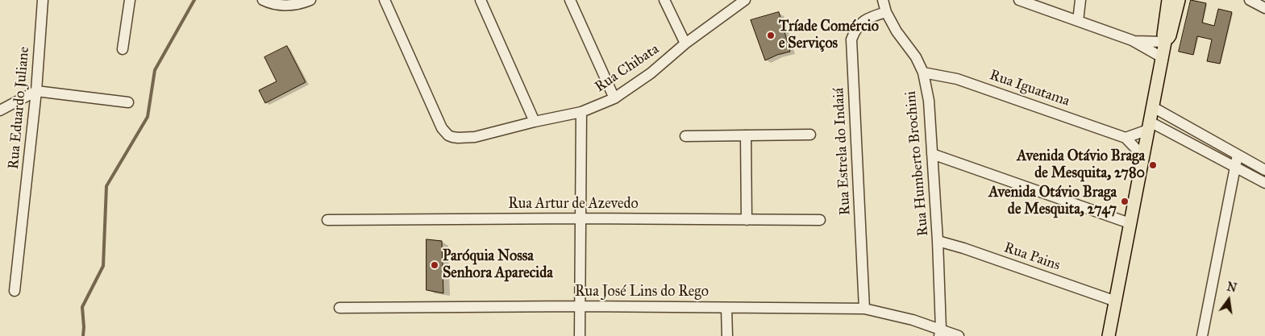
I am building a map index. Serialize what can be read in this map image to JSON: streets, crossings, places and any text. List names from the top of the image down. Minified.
{"streets":{"street":["Rua Chibata","Rua Iguatama","Rua Eduardo Juliane","Rua Estrela do Indaiá","Rua Humberto Brochini","Rua Artur de Azevedo","Rua Pains","Rua José Lins do Rego"]},"crossings":[["Rua Iguatama","Rua Humberto Brochini"],["Rua Estrela do Indaiá","Rua Humberto Brochini"],["Rua Estrela do Indaiá","Rua José Lins do Rego"],["Rua Humberto Brochini","Rua Pains"],["Rua Humberto Brochini","Rua José Lins do Rego"]],"places":["Tríade Comércio e Serviços","Avenida Otávio Braga de Mesquita, 2780","Avenida Otávio Braga de Mesquita, 2747","Paróquia Nossa Senhora Aparecida"],"north":"top"}
